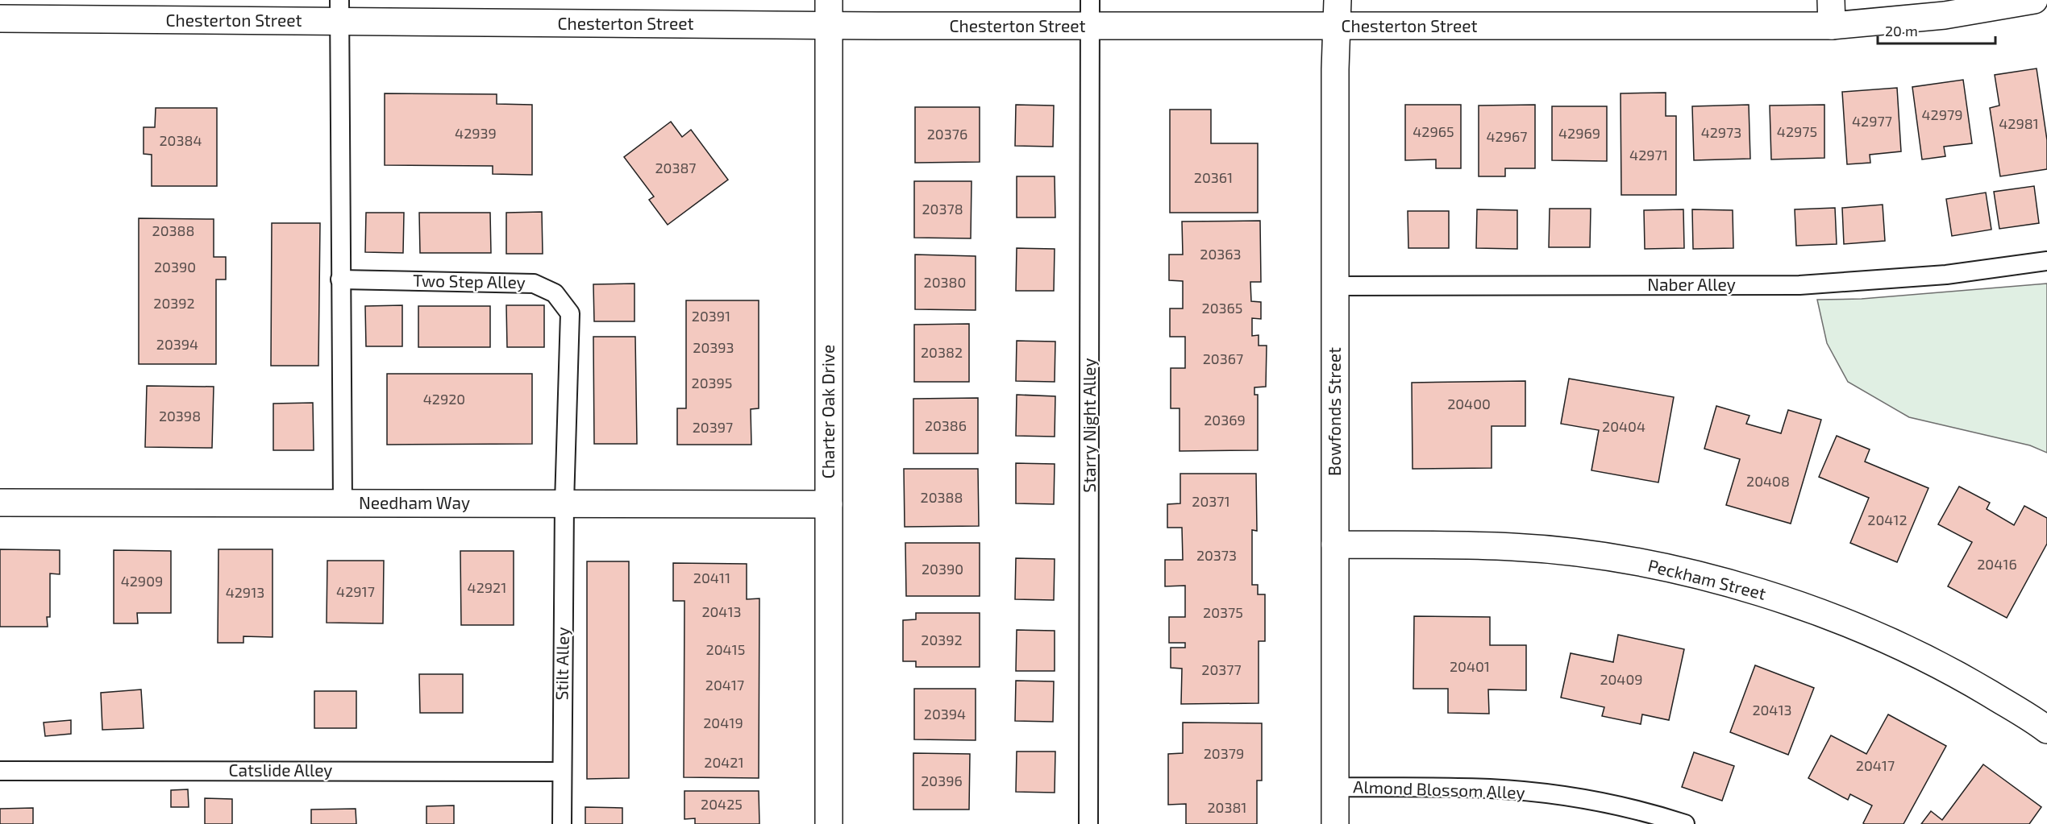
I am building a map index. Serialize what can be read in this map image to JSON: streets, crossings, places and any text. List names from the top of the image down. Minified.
{"streets":{"street":["Chesterton Street","Charter Oak Drive","Bowfonds Street","Needham Way","Peckham Street"],"lane":["Two Step Alley","Naber Alley","Starry Night Alley","Stilt Alley","Catslide Alley","Almond Blossom Alley"]},"crossings":[["Chesterton Street","Charter Oak Drive"],["Chesterton Street","Bowfonds Street"],["Chesterton Street","Starry Night Alley"],["Two Step Alley","Needham Way"],["Two Step Alley","Stilt Alley"],["Naber Alley","Bowfonds Street"],["Charter Oak Drive","Needham Way"],["Bowfonds Street","Peckham Street"],["Bowfonds Street","Almond Blossom Alley"],["Needham Way","Stilt Alley"],["Stilt Alley","Catslide Alley"]],"house_numbers":["42979","42977","42981","42965","42975","42973","42939","42969","20376","42967","20384","42971","20387","20361","20378","20388","20363","20390","20380","20392","20365","20391","20394","20393","20382","20367","20395","42920","20400","20398","20369","20386","20404","20397","20408","20388","20371","20412","20373","20416","20390","20411","42909","42921","42917","42913","20413","20375","20392","20415","20401","20377","20409","20417","20413","20394","20419","20379","20421","20417","20396","20425","20381"],"scale_bar":"20 m"}
